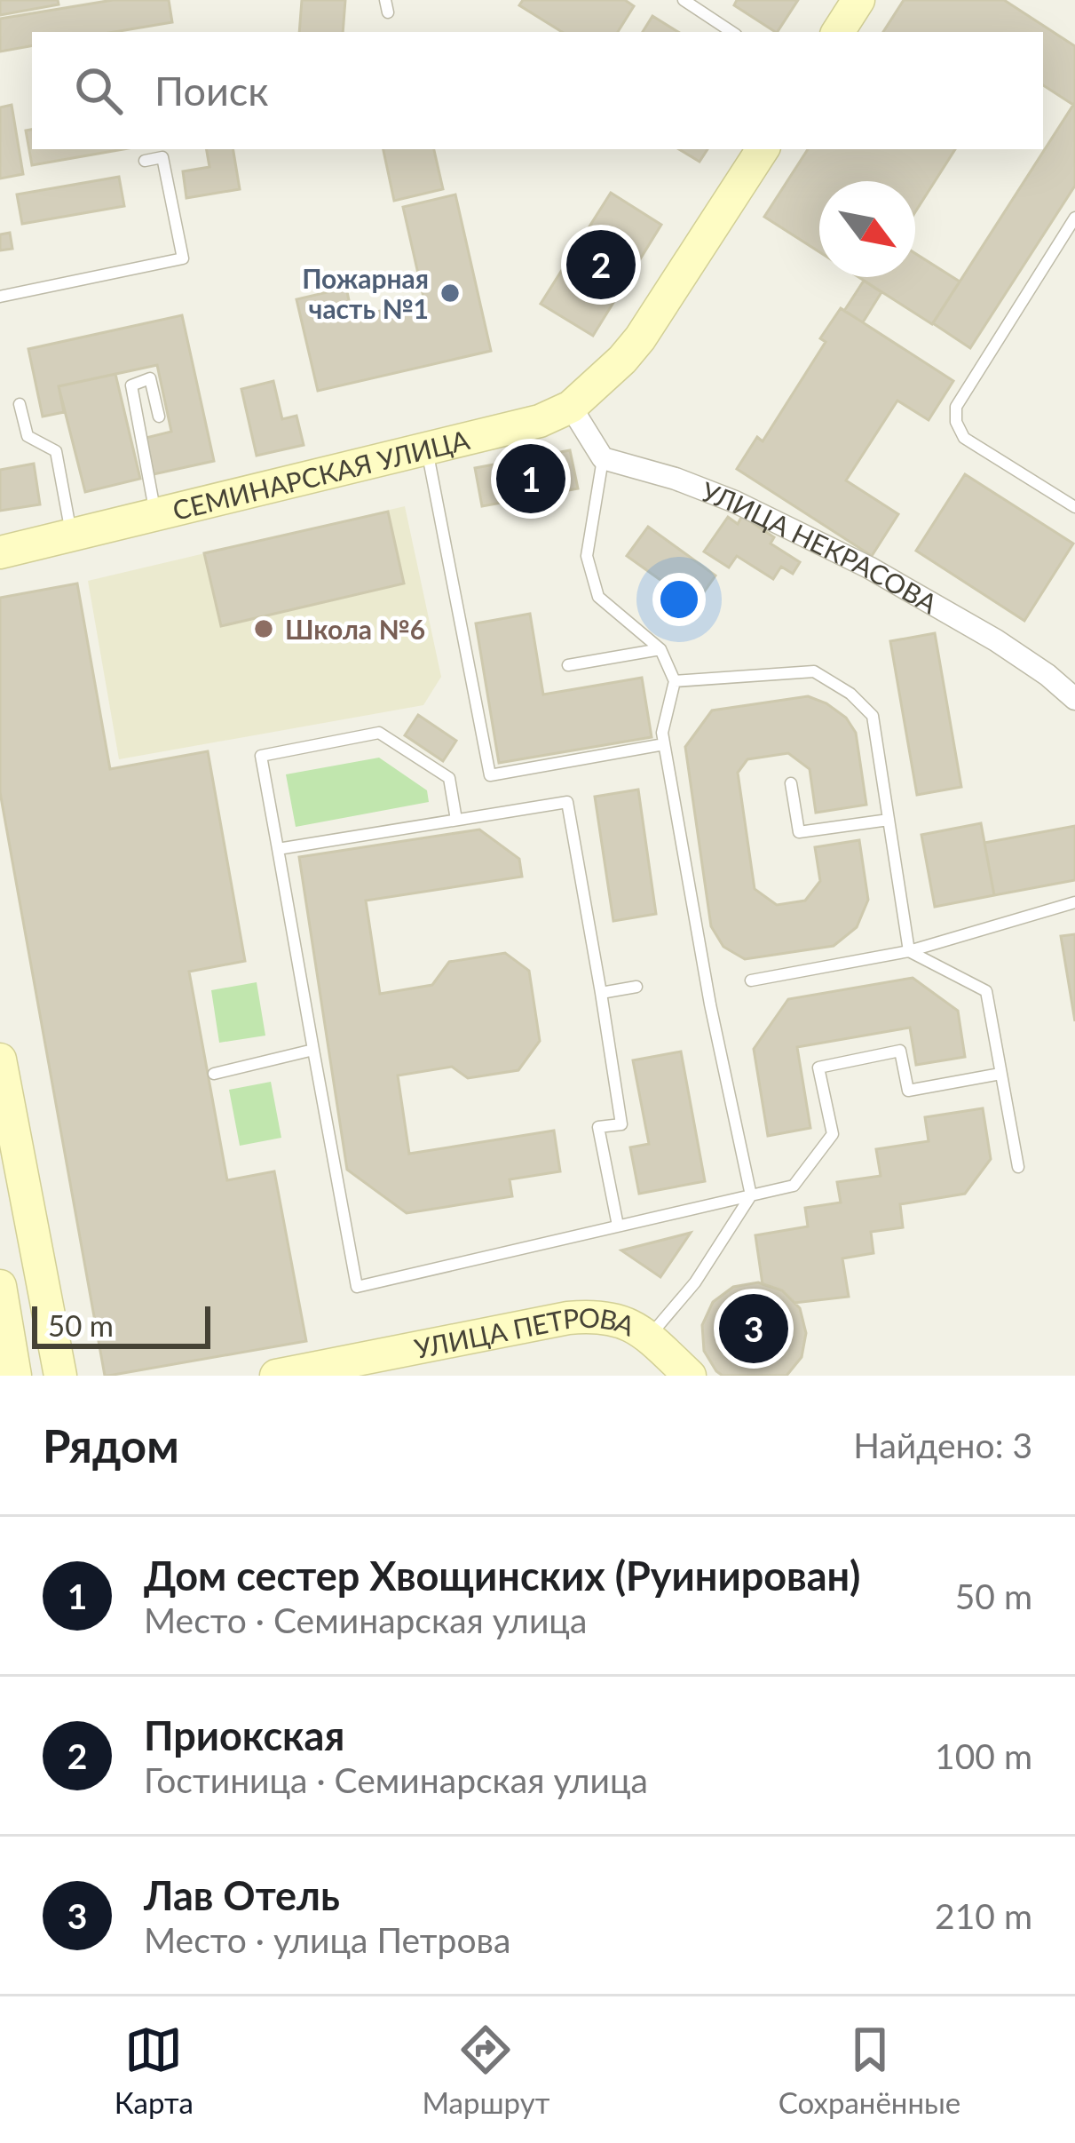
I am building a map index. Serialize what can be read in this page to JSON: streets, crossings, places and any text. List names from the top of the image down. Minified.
{"streets":{"main road":["СЕМИНАРСКАЯ УЛИЦА","УЛИЦА ПЕТРОВА"],"street":["УЛИЦА НЕКРАСОВА"]},"places":["Пожарная часть №1","Школа №6"],"scale_bar":"50 m","north":"bottom right","page":{"search":"Поиск","pins":["2","1","3"],"scale":"50 m","heading":["Рядом","Найдено: 3"],"list":[{"mark":"1","name":"Дом сестер Хвощинских (Руинирован)","note":"Место · Семинарская улица","value":"50 m"},{"mark":"2","name":"Приокская","note":"Гостиница · Семинарская улица","value":"100 m"},{"mark":"3","name":"Лав Отель","note":"Место · улица Петрова","value":"210 m"}],"nav":["Карта","Маршрут","Сохранённые"]}}
